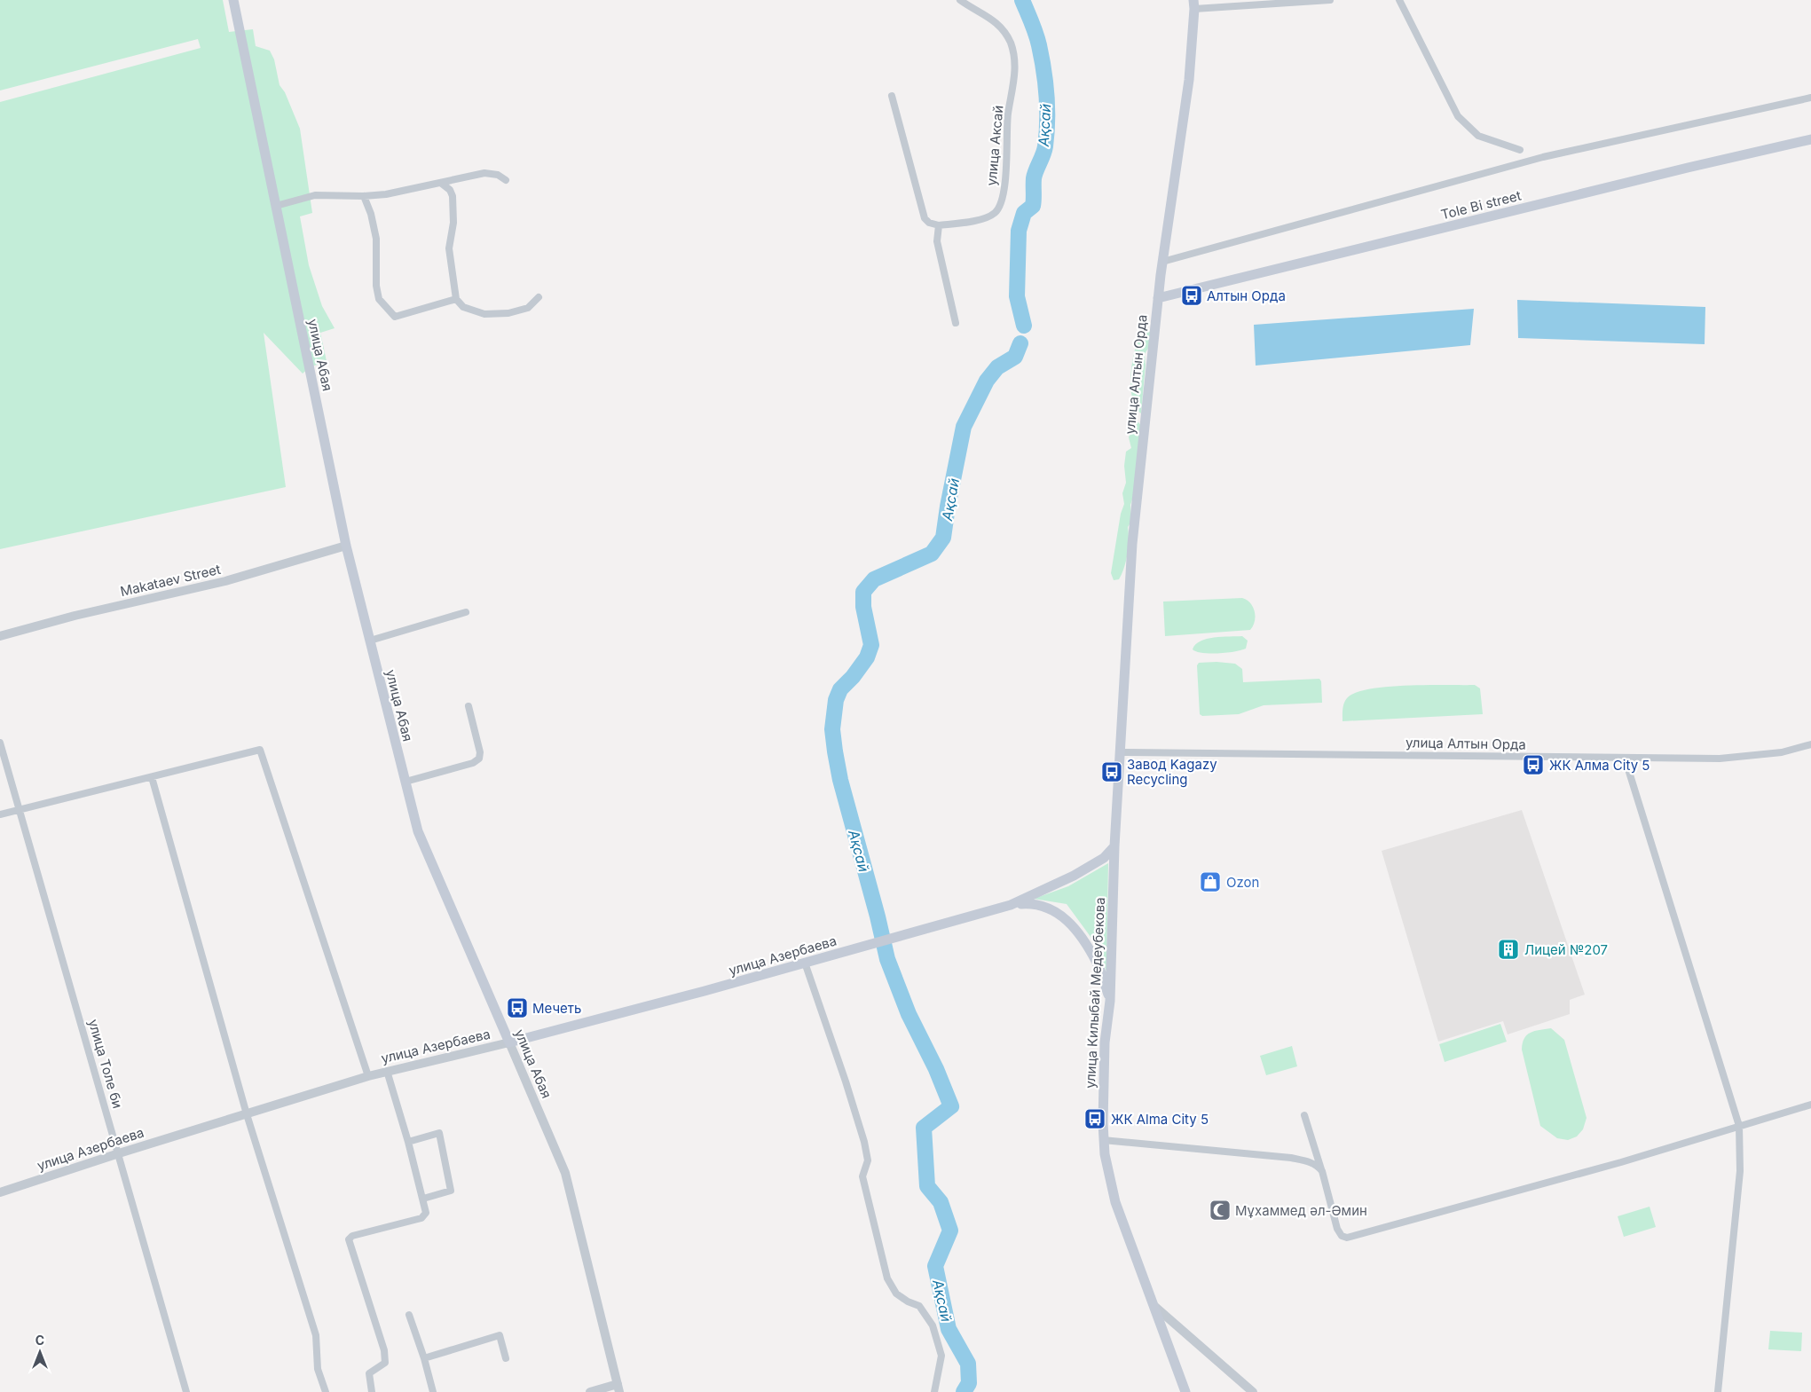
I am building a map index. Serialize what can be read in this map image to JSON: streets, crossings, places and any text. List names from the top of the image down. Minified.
{"streets":{"main road":["Tole Bi street","улица Абая","улица Алтын Орда","улица Азербаева","улица Килыбай Медеубекова"],"street":["улица Аксай","Makataev Street","улица Толе би"]},"crossings":[["Tole Bi street","улица Алтын Орда"],["улица Абая","Makataev Street"],["улица Абая","улица Азербаева"],["улица Алтын Орда","улица Азербаева"],["улица Алтын Орда","улица Килыбай Медеубекова"],["улица Азербаева","улица Килыбай Медеубекова"],["улица Азербаева","улица Толе би"]],"water":["Ақсай"],"places":{"bus stop":["Алтын Орда","ЖК Алма City 5","Завод Kagazy Recycling","Мечеть","ЖК Alma City 5"],"shop":["Ozon"],"building":["Лицей №207"],"mosque":["Мұхаммед әл-Әмин"]},"north":"top"}
